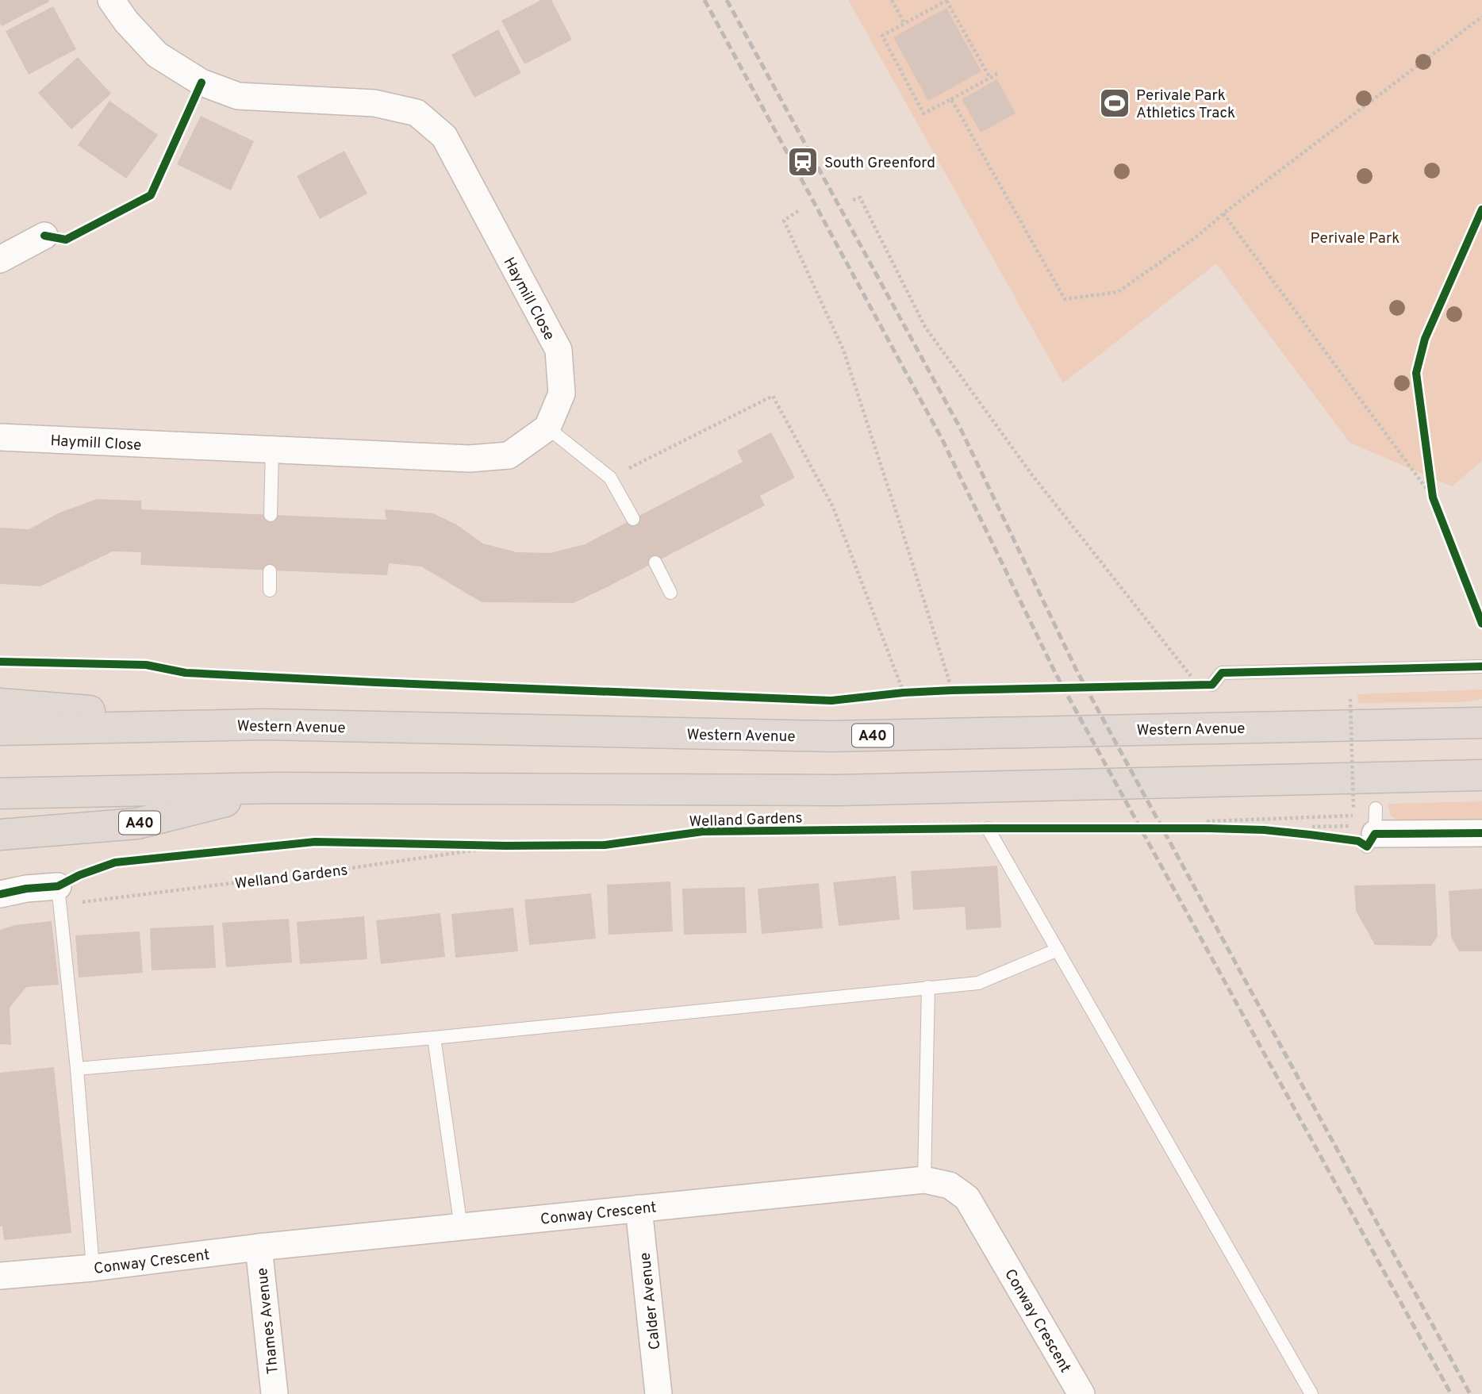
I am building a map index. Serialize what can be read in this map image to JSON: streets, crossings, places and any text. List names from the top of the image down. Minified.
{"streets":{"highway":["Western Avenue","A40"],"street":["Haymill Close","Conway Crescent","Calder Avenue","Thames Avenue"],"cycle path":["Welland Gardens"]},"crossings":[["Western Avenue","A40"],["Conway Crescent","Calder Avenue"],["Conway Crescent","Thames Avenue"]],"parks":["Perivale Park"],"places":{"sports":["Perivale Park Athletics Track"],"station":["South Greenford"]}}
